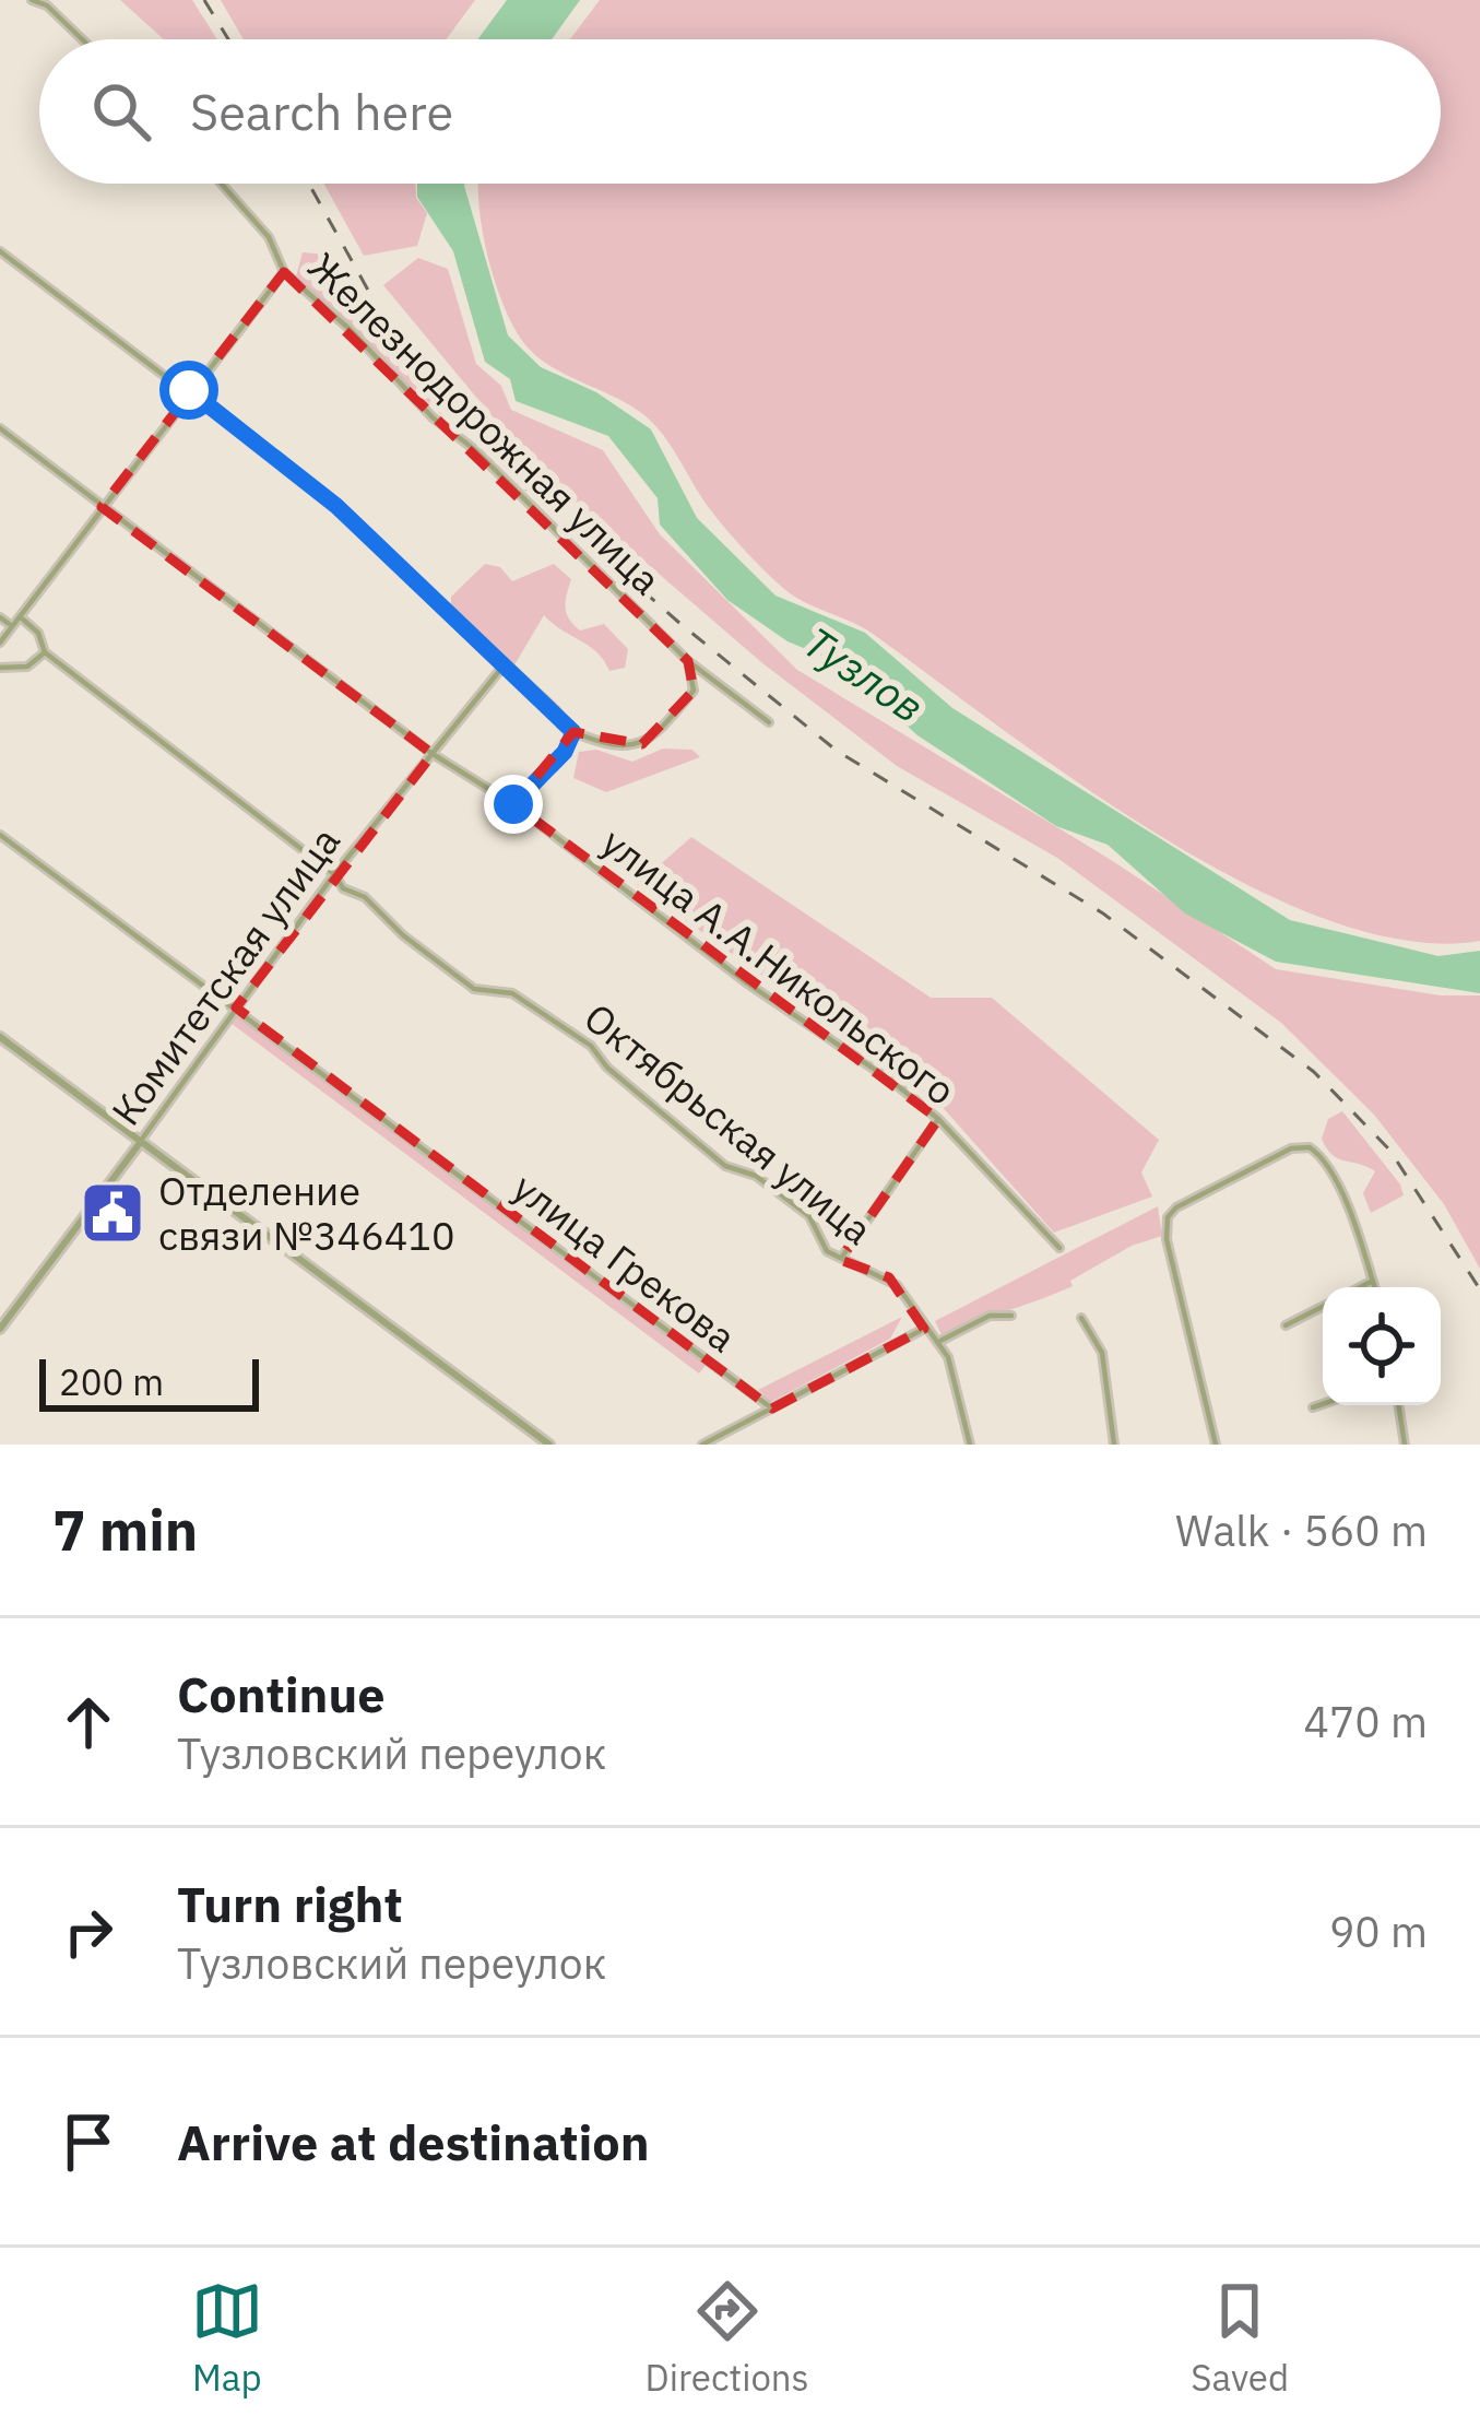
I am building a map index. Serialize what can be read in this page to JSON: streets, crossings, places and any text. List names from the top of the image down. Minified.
{"streets":{"street":["Железнодорожная улица","улица А.А.Никольского","Комитетская улица","Октябрьская улица","улица Грекова"]},"crossings":[["улица А.А.Никольского","Комитетская улица"],["Комитетская улица","Октябрьская улица"],["Комитетская улица","улица Грекова"]],"water":["Тузлов"],"places":{"public building":["Отделение связи №346410"]},"scale_bar":"200 m","page":{"search":"Search here","scale":"200 m","heading":["7 min","Walk · 560 m"],"list":[["Continue","Тузловский переулок","470 m"],["Turn right","Тузловский переулок","90 m"],"Arrive at destination"],"nav":["Map","Directions","Saved"]}}
